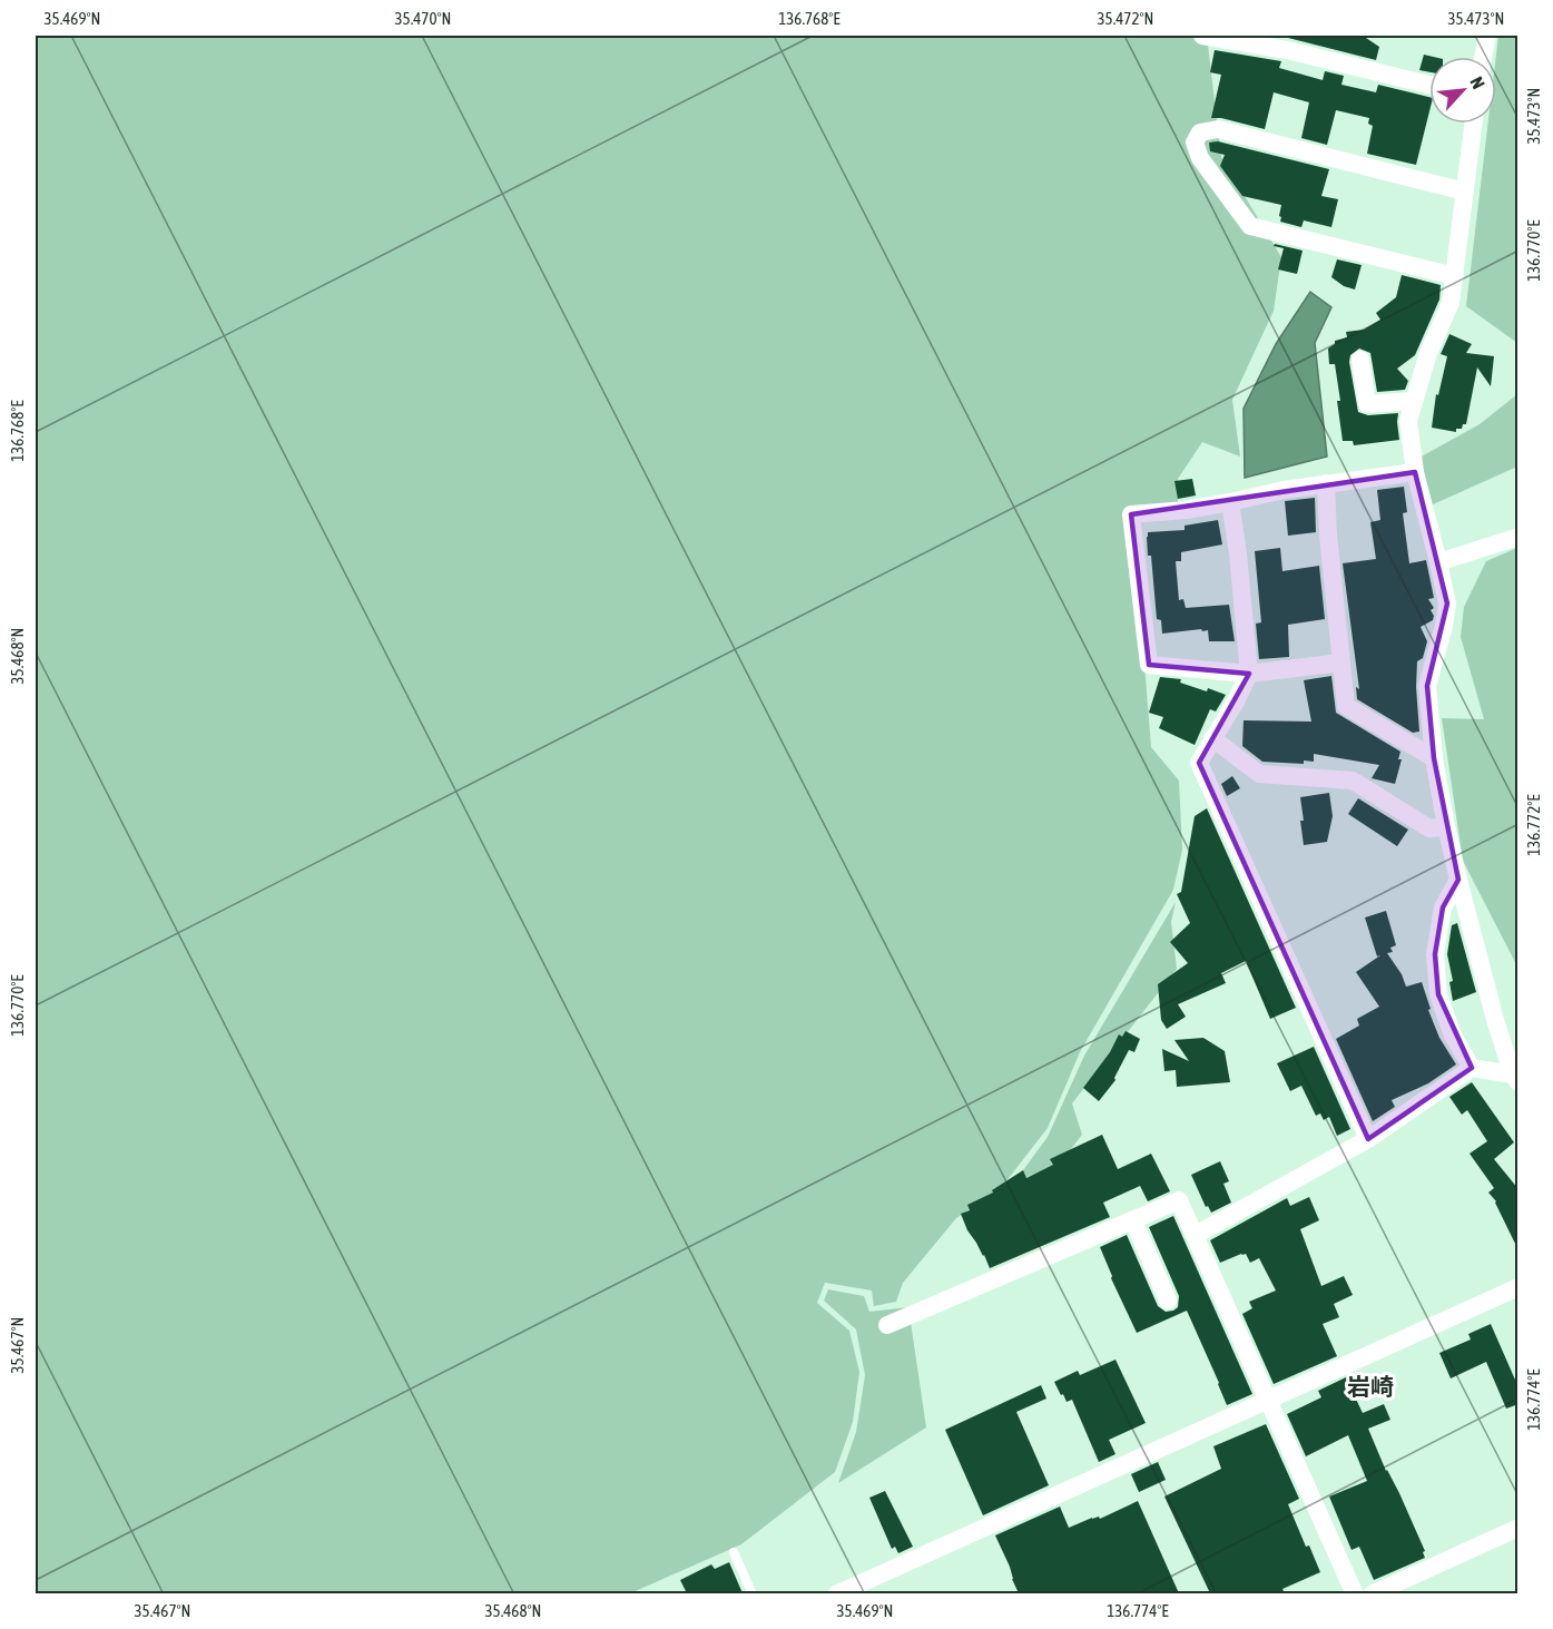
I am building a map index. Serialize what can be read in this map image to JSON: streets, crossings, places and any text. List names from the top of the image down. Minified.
{"districts":["岩崎"],"north":"top right","coordinates":["35.469°N","35.470°N","136.768°E","35.472°N","35.473°N","136.770°E","35.468°N","136.772°E","35.467°N","136.774°E"]}
